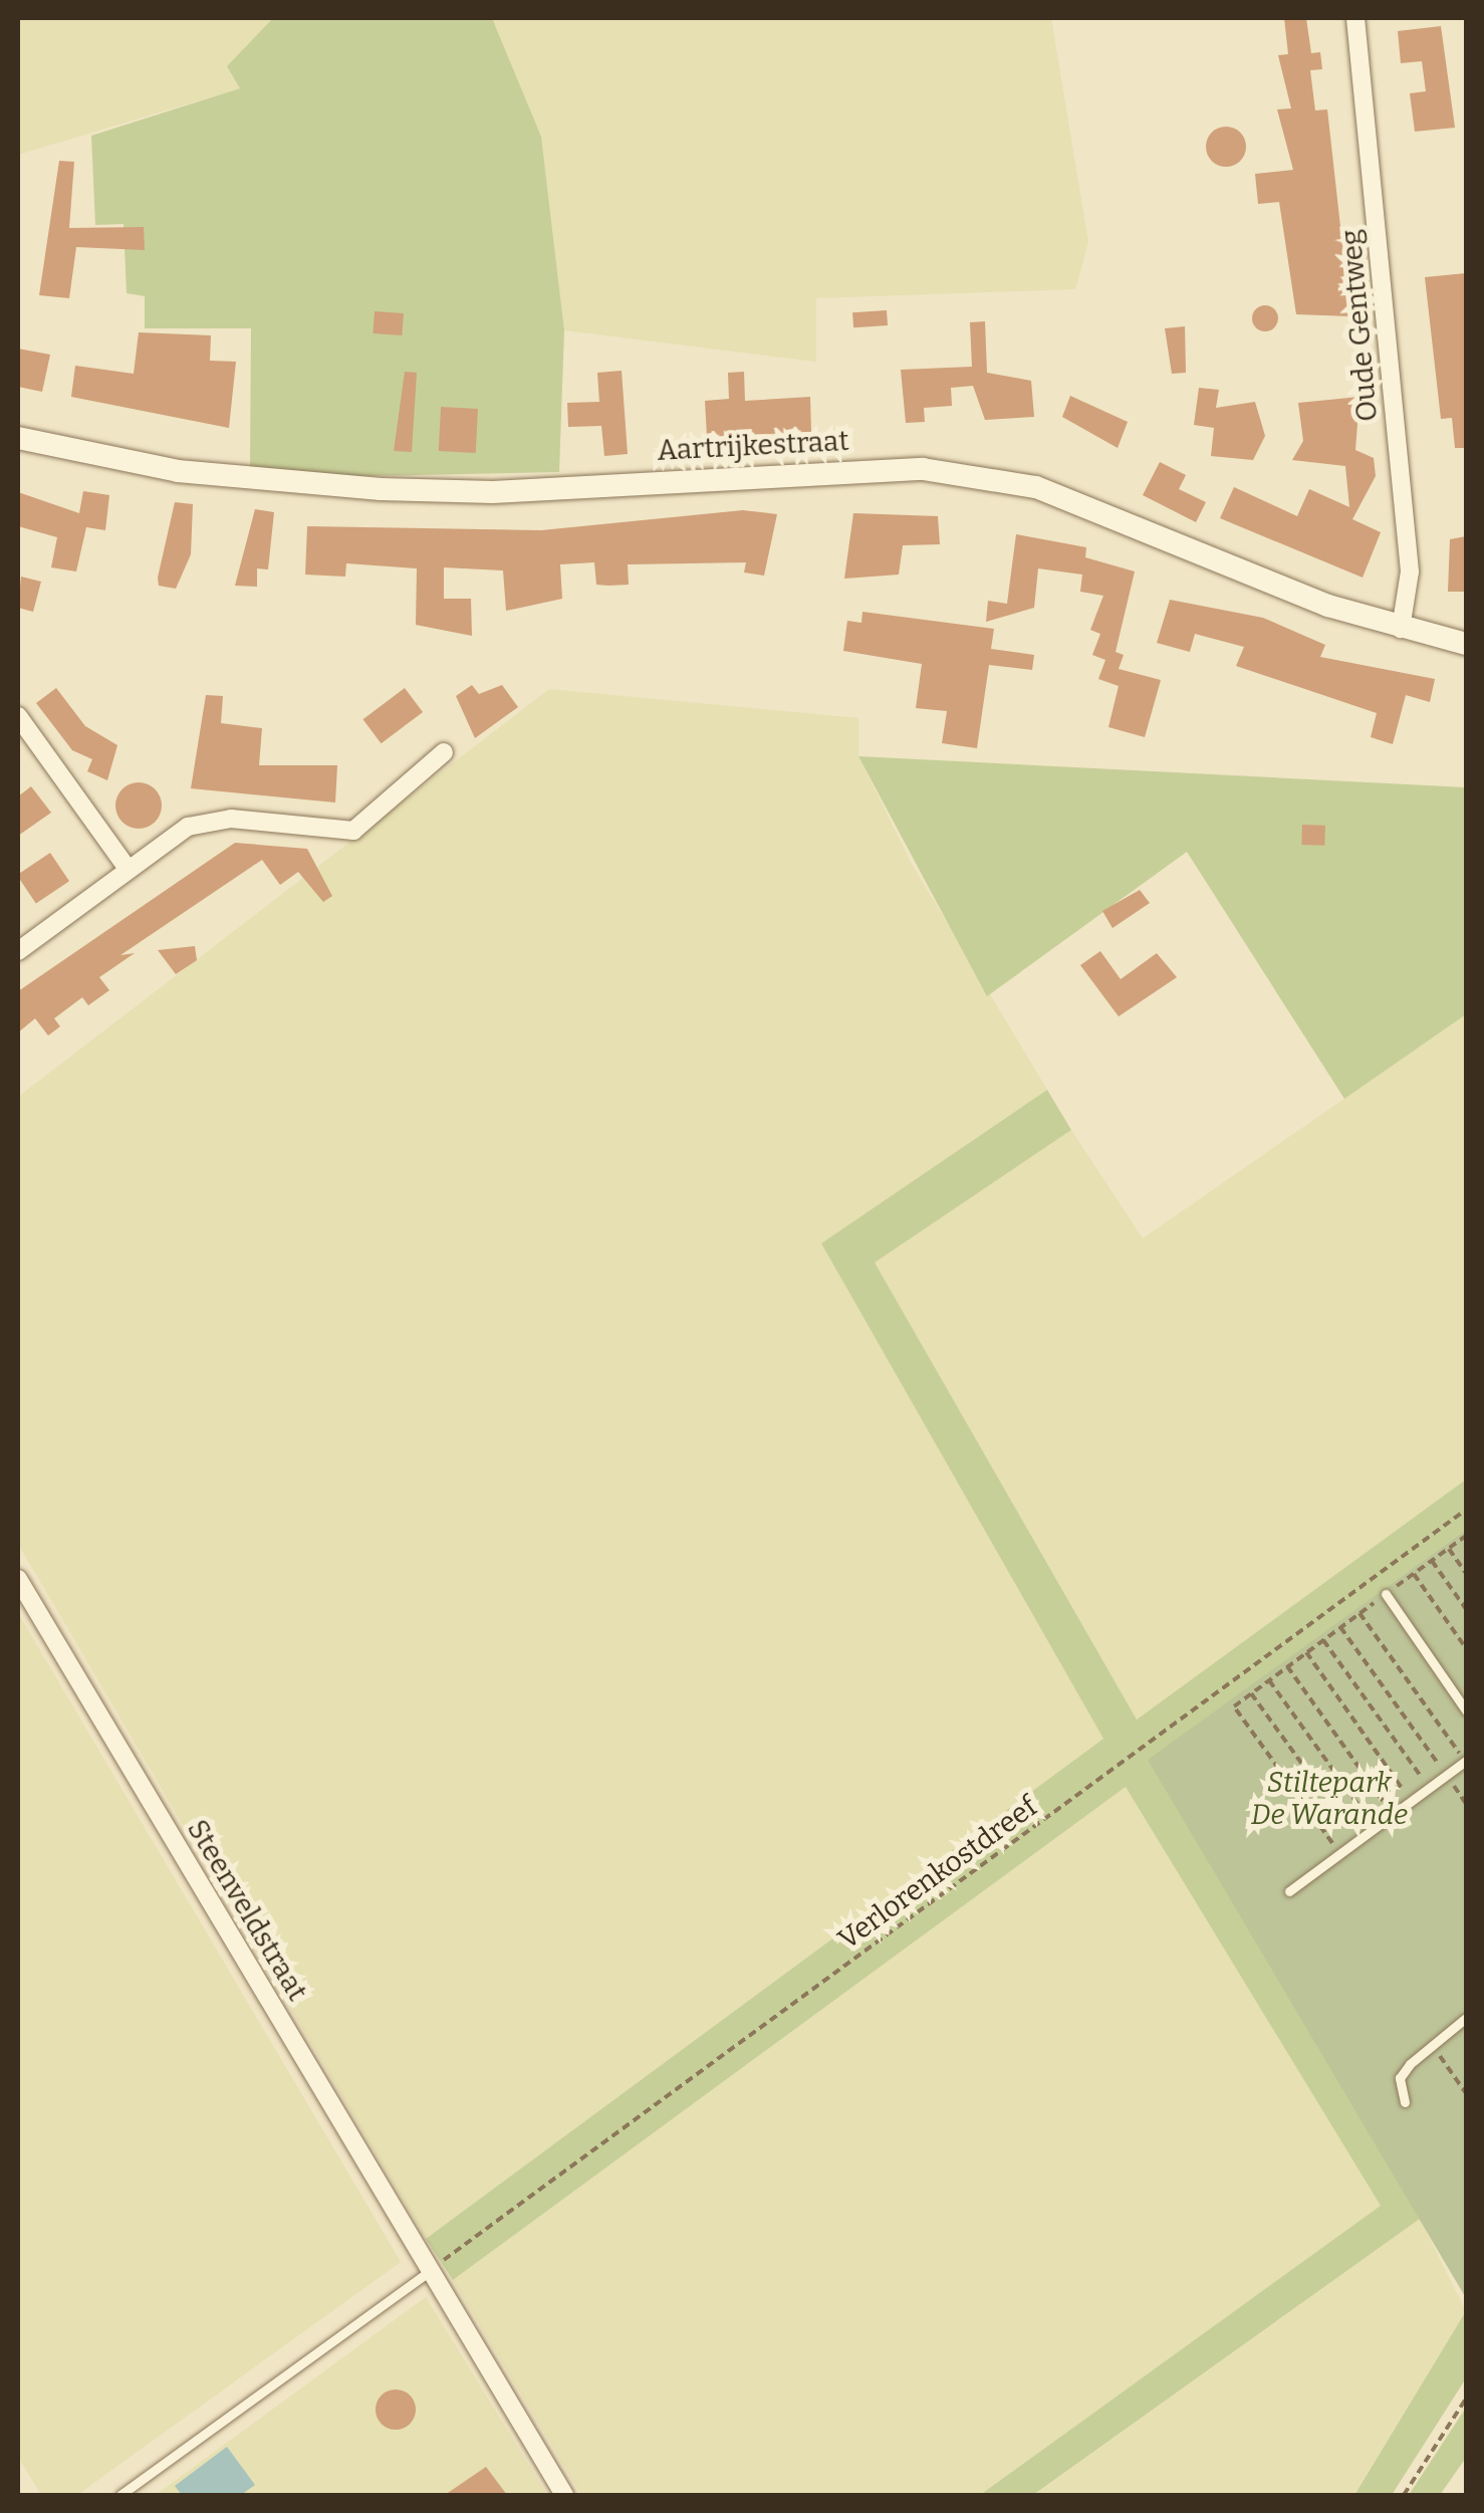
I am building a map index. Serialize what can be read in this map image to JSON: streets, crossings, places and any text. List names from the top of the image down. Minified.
{"streets":{"street":["Oude Gentweg","Aartrijkestraat","Steenveldstraat"],"path":["Verlorenkostdreef"]},"crossings":[["Oude Gentweg","Aartrijkestraat"],["Verlorenkostdreef","Steenveldstraat"]],"parks":["Stiltepark De Warande"]}
